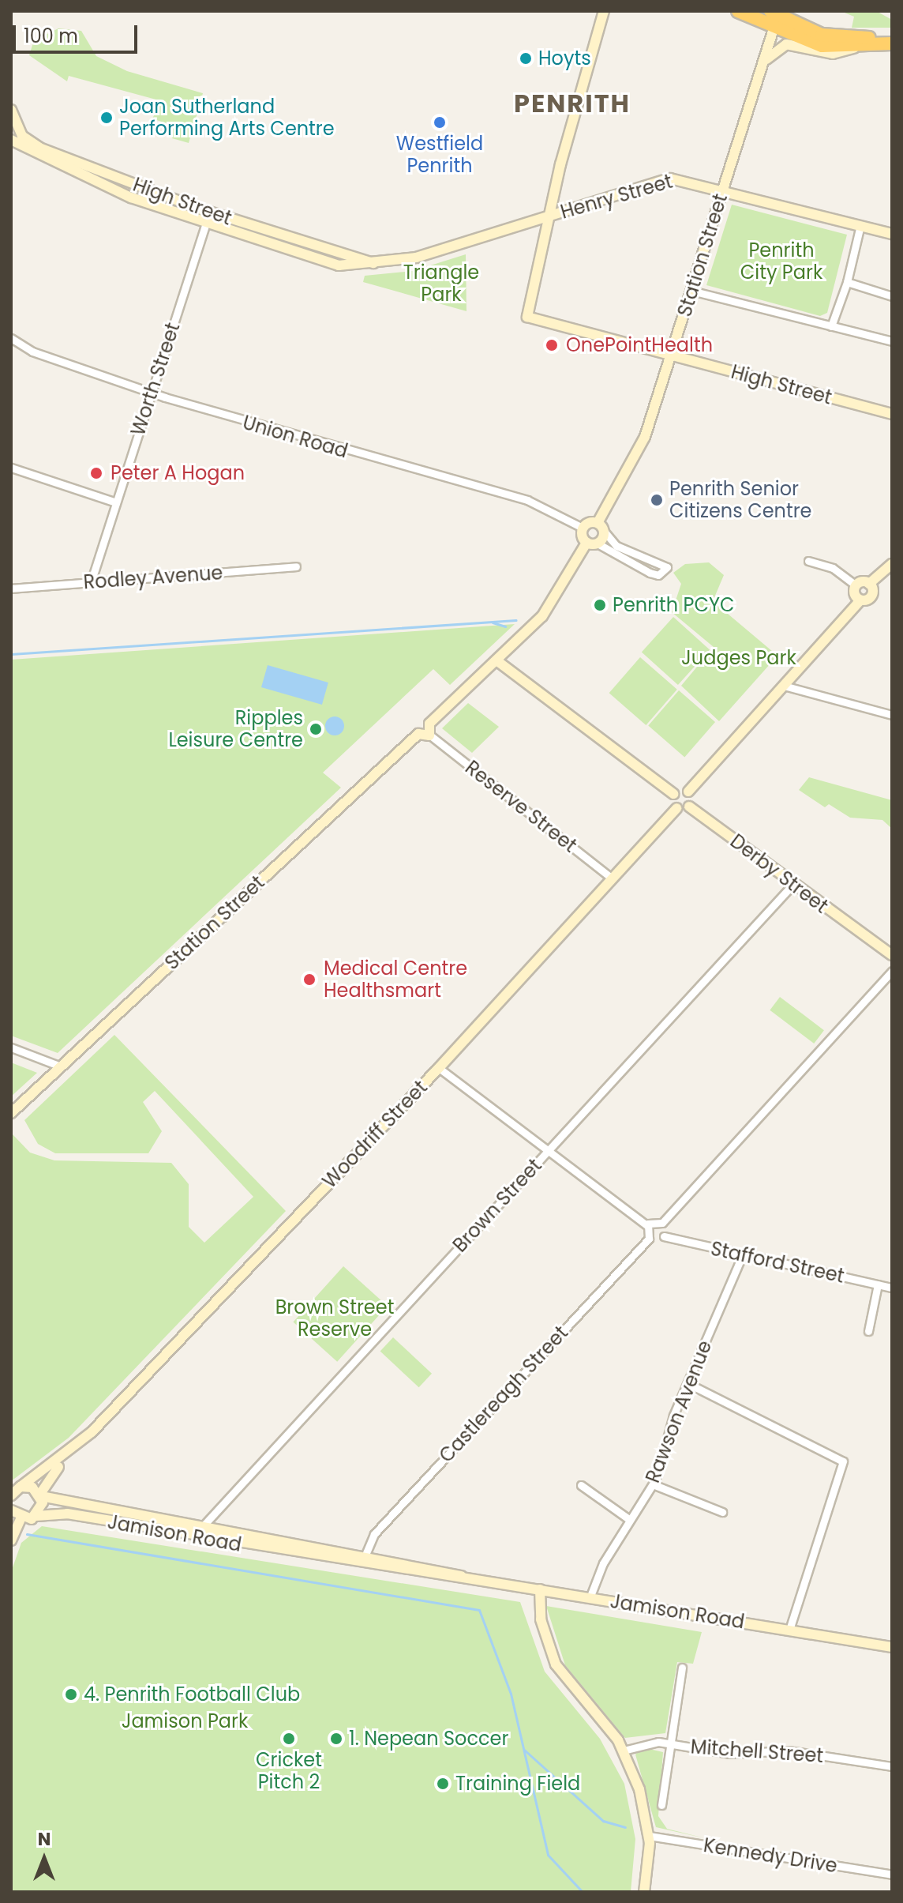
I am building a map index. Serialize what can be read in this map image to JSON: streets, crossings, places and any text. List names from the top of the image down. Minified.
{"streets":{"street":["Henry Street","High Street","Station Street","Worth Street","Union Road","Rodley Avenue","Reserve Street","Derby Street","Woodriff Street","Brown Street","Stafford Street","Castlereagh Street","Rawson Avenue","Jamison Road","Mitchell Street","Kennedy Drive"]},"crossings":[["Henry Street","High Street"],["Henry Street","Station Street"],["High Street","Station Street"],["High Street","Worth Street"],["Worth Street","Union Road"],["Worth Street","Rodley Avenue"],["Reserve Street","Woodriff Street"],["Derby Street","Brown Street"],["Woodriff Street","Jamison Road"],["Brown Street","Jamison Road"],["Stafford Street","Rawson Avenue"],["Castlereagh Street","Jamison Road"],["Rawson Avenue","Jamison Road"]],"districts":["PENRITH"],"parks":["Penrith City Park","Triangle Park","Judges Park","Brown Street Reserve","Jamison Park"],"places":["Hoyts","Joan Sutherland Performing Arts Centre","Westfield Penrith","OnePointHealth","Peter A Hogan","Penrith Senior Citizens Centre","Penrith PCYC","Ripples Leisure Centre","Medical Centre Healthsmart","4. Penrith Football Club","Cricket Pitch 2","1. Nepean Soccer","Training Field"],"scale_bar":"100 m","north":"top"}
